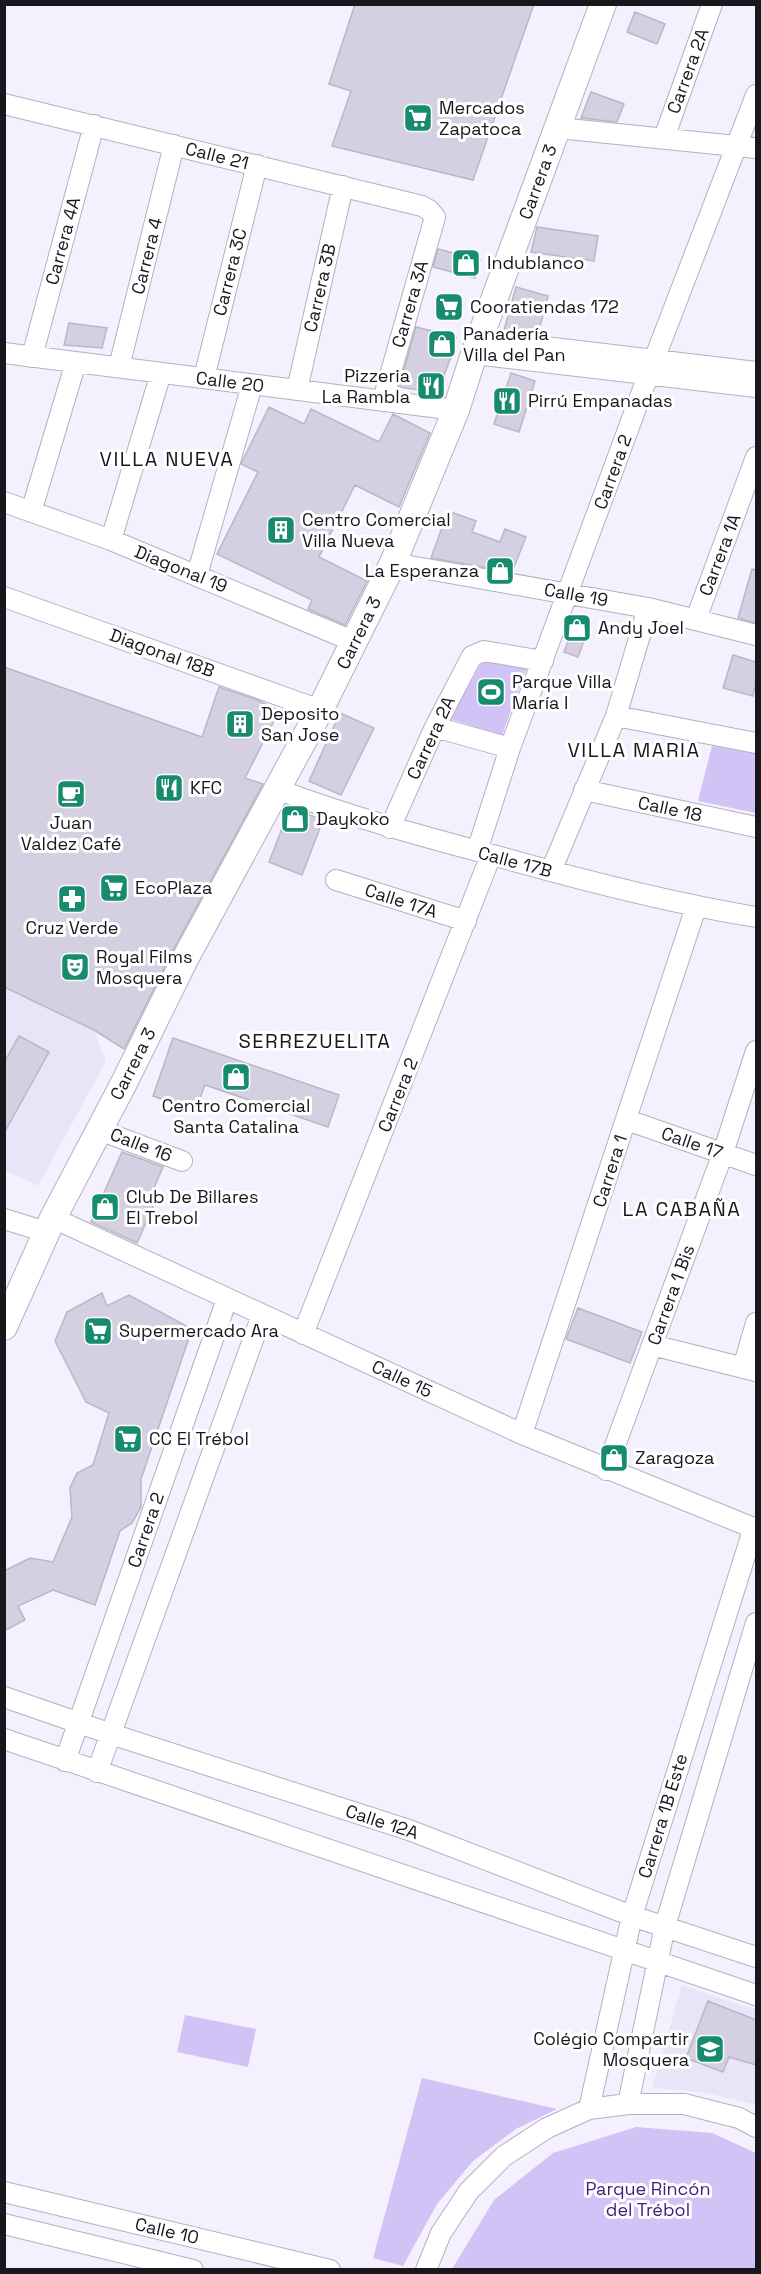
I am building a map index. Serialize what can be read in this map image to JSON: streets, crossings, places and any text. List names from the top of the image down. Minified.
{"streets":{"main road":["Carrera 3"],"street":["Carrera 2A","Calle 21","Carrera 4A","Carrera 4","Carrera 3C","Carrera 3B","Carrera 3A","Calle 20","Carrera 2","Carrera 1A","Diagonal 19","Calle 19","Diagonal 18B","Calle 18","Calle 17B","Calle 17A","Calle 17","Calle 16","Carrera 1","Carrera 1 Bis","Calle 15","Carrera 1B Este","Calle 12A","Calle 10"]},"crossings":[["Carrera 2A","Carrera 2"],["Carrera 2A","Calle 17B"],["Calle 21","Carrera 4A"],["Calle 21","Carrera 4"],["Calle 21","Carrera 3C"],["Calle 21","Carrera 3B"],["Calle 21","Carrera 3A"],["Carrera 3","Calle 20"],["Carrera 3","Diagonal 19"],["Carrera 3","Calle 19"],["Carrera 3","Diagonal 18B"],["Carrera 3","Calle 17B"],["Carrera 3","Calle 16"],["Carrera 3","Calle 15"],["Carrera 4A","Calle 20"],["Carrera 4","Calle 20"],["Carrera 3C","Calle 20"],["Carrera 3B","Calle 20"],["Carrera 3A","Calle 20"],["Carrera 2","Calle 19"],["Carrera 2","Calle 17B"],["Carrera 2","Calle 17A"],["Carrera 2","Calle 15"],["Carrera 2","Calle 12A"],["Carrera 1A","Calle 19"],["Calle 17B","Carrera 1"],["Calle 17","Carrera 1"],["Calle 17","Carrera 1 Bis"],["Carrera 1","Calle 15"],["Carrera 1 Bis","Calle 15"],["Calle 15","Carrera 1B Este"],["Carrera 1B Este","Calle 12A"]],"districts":["VILLA NUEVA","VILLA MARIA","SERREZUELITA","LA CABAÑA"],"parks":["Parque Rincón del Trébol"],"places":{"supermarket":["Mercados Zapatoca","Cooratiendas 172","EcoPlaza","Supermercado Ara","CC El Trébol"],"shop":["Indublanco","Panadería Villa del Pan","La Esperanza","Andy Joel","Daykoko","Centro Comercial Santa Catalina","Club De Billares El Trebol","Zaragoza"],"restaurant":["Pizzeria La Rambla","Pirrú Empanadas","KFC"],"building":["Centro Comercial Villa Nueva","Deposito San Jose"],"sports":["Parque Villa María I"],"cafe":["Juan Valdez Café"],"pharmacy":["Cruz Verde"],"theatre":["Royal Films Mosquera"],"school or university":["Colégio Compartir Mosquera"]}}
